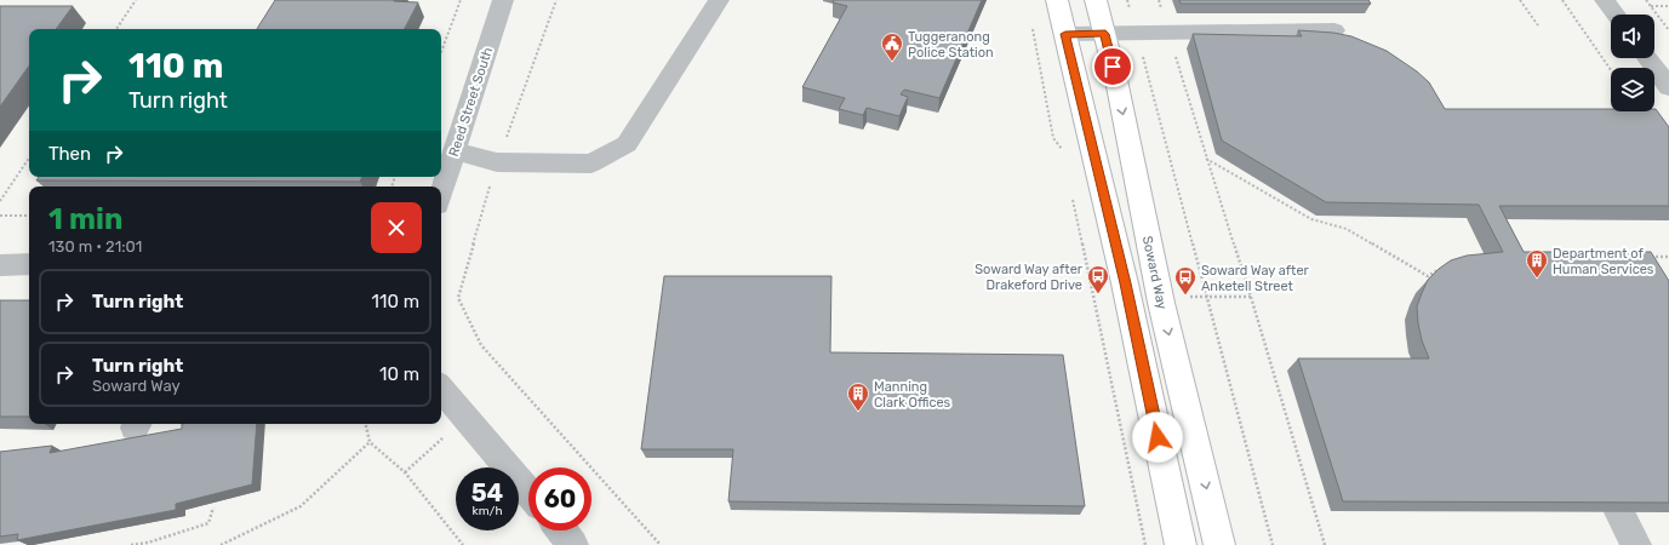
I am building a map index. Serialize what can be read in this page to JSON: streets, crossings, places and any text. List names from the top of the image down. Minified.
{"streets":{"main road":["Soward Way"],"street":["Reed Street South"]},"places":{"public building":["Tuggeranong Police Station"],"building":["Department of Human Services","Manning Clark Offices"],"bus stop":["Soward Way after Drakeford Drive","Soward Way after Anketell Street"]},"page":{"turn":["110 m","Turn right"],"then":"Then","heading":["1 min","130 m · 21:01"],"list":[{"name":"Turn right","value":"110 m"},{"name":"Turn right","note":"Soward Way","value":"10 m"}],"speed":"54 km/h","limit":"60"}}
